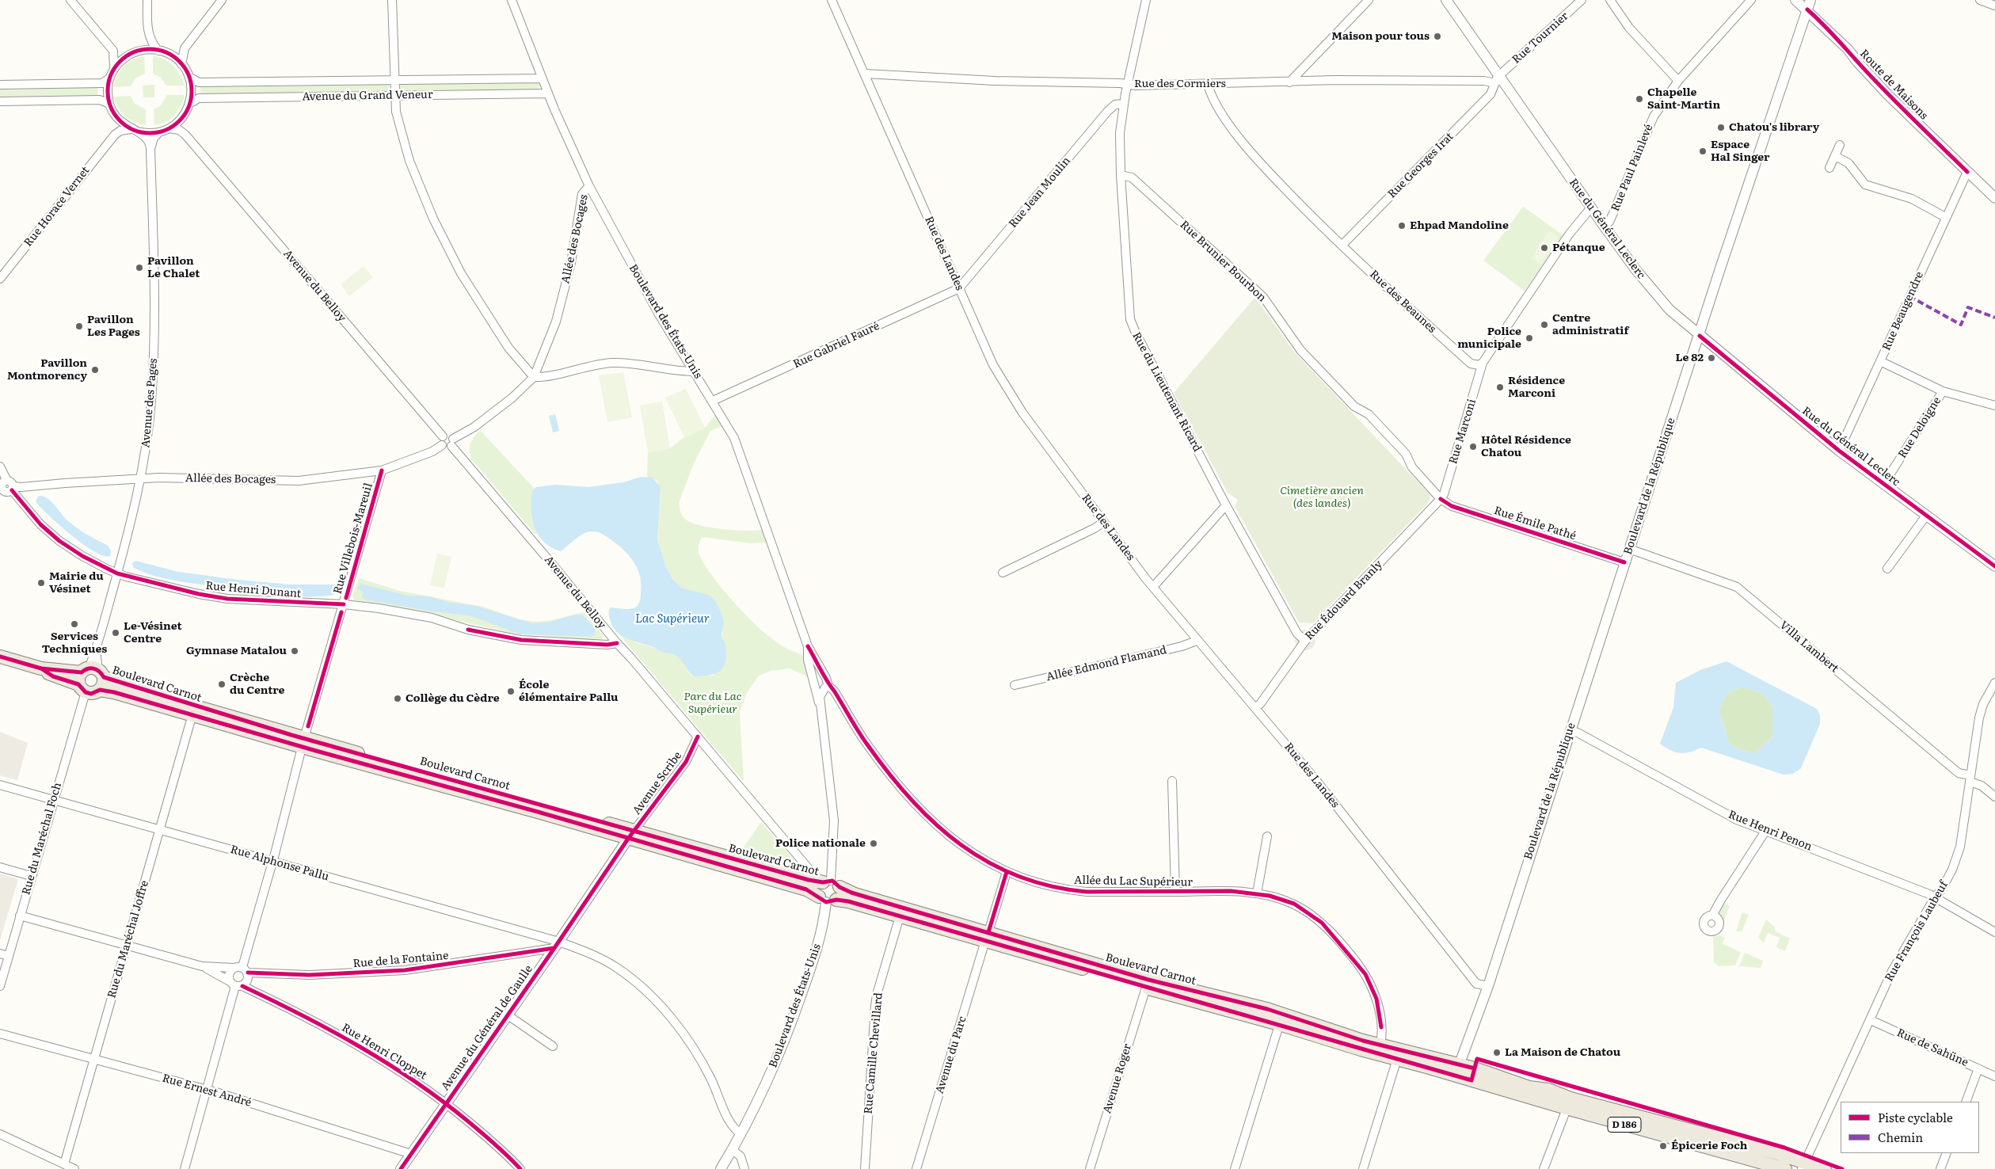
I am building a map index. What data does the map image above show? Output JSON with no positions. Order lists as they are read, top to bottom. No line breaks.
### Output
{"streets":{"main road":["Boulevard Carnot","D 186"],"street":["Rue Tournier","Rue des Cormiers","Route de Maisons","Avenue du Grand Veneur","Rue Georges Irat","Rue Paul Painlevé","Rue Jean Moulin","Rue Horace Vernet","Rue du Général Leclerc","Allée des Bocages","Rue des Landes","Rue Brunier Bourbon","Avenue du Belloy","Rue des Beaunes","Rue Beaugendre","Boulevard des États-Unis","Rue Gabriel Fauré","Rue du Lieutenant Ricard","Avenue des Pages","Rue Deloigne","Rue Marconi","Boulevard de la République","Rue Émile Pathé","Rue Villebois-Mareuil","Rue Henri Dunant","Rue Édouard Branly","Villa Lambert","Allée Edmond Flamand","Avenue Scribe","Rue Henri Penon","Rue du Maréchal Foch","Rue Alphonse Pallu","Allée du Lac Supérieur","Rue François Laubeuf","Rue du Maréchal Joffre","Rue de la Fontaine","Avenue du Général de Gaulle","Rue de Sahüne","Rue Henri Cloppet","Rue Camille Chevillard","Avenue du Parc","Avenue Roger","Rue Ernest André"]},"crossings":[["Rue Tournier","Rue des Cormiers"],["Rue Tournier","Rue Georges Irat"],["Rue Tournier","Rue du Général Leclerc"],["Rue des Cormiers","Rue Georges Irat"],["Rue des Cormiers","Rue du Général Leclerc"],["Rue des Cormiers","Rue des Landes"],["Rue des Cormiers","Rue des Beaunes"],["Rue des Cormiers","Rue du Lieutenant Ricard"],["Route de Maisons","Rue Beaugendre"],["Route de Maisons","Boulevard de la République"],["Avenue du Grand Veneur","Boulevard des États-Unis"],["Rue Georges Irat","Rue du Général Leclerc"],["Rue Georges Irat","Rue des Beaunes"],["Rue Paul Painlevé","Rue du Général Leclerc"],["Rue Jean Moulin","Rue des Landes"],["Rue Jean Moulin","Rue Gabriel Fauré"],["Rue Jean Moulin","Rue du Lieutenant Ricard"],["Rue du Général Leclerc","Rue Beaugendre"],["Rue du Général Leclerc","Rue Deloigne"],["Rue du Général Leclerc","Boulevard de la République"],["Allée des Bocages","Avenue du Belloy"],["Allée des Bocages","Boulevard des États-Unis"],["Allée des Bocages","Avenue des Pages"],["Allée des Bocages","Rue Villebois-Mareuil"],["Allée des Bocages","Rue Henri Dunant"],["Rue des Landes","Rue Gabriel Fauré"],["Rue des Landes","Boulevard de la République"],["Rue des Landes","Rue Édouard Branly"],["Rue des Landes","Allée Edmond Flamand"],["Rue Brunier Bourbon","Rue du Lieutenant Ricard"],["Rue Brunier Bourbon","Rue Marconi"],["Rue Brunier Bourbon","Rue Émile Pathé"],["Rue Brunier Bourbon","Rue Édouard Branly"],["Avenue du Belloy","Boulevard des États-Unis"],["Avenue du Belloy","Rue Henri Dunant"],["Avenue du Belloy","Boulevard Carnot"],["Avenue du Belloy","Avenue Scribe"],["Rue des Beaunes","Rue Marconi"],["Boulevard des États-Unis","Rue Gabriel Fauré"],["Boulevard des États-Unis","Boulevard Carnot"],["Boulevard des États-Unis","Rue Alphonse Pallu"],["Boulevard des États-Unis","Allée du Lac Supérieur"],["Rue du Lieutenant Ricard","Rue Édouard Branly"],["Avenue des Pages","Rue Henri Dunant"],["Avenue des Pages","Boulevard Carnot"],["Avenue des Pages","Rue du Maréchal Foch"],["Rue Marconi","Rue Émile Pathé"],["Rue Marconi","Rue Édouard Branly"],["Boulevard de la République","Rue Émile Pathé"],["Boulevard de la République","Villa Lambert"],["Boulevard de la République","Boulevard Carnot"],["Boulevard de la République","Rue Henri Penon"],["Boulevard de la République","D 186"],["Rue Émile Pathé","Rue Édouard Branly"],["Rue Villebois-Mareuil","Rue Henri Dunant"],["Rue Villebois-Mareuil","Boulevard Carnot"],["Rue Villebois-Mareuil","Rue Alphonse Pallu"],["Rue Villebois-Mareuil","Rue de la Fontaine"],["Rue Villebois-Mareuil","Rue Henri Cloppet"],["Villa Lambert","Rue François Laubeuf"],["Boulevard Carnot","Avenue Scribe"],["Boulevard Carnot","Rue du Maréchal Foch"],["Boulevard Carnot","Allée du Lac Supérieur"],["Boulevard Carnot","Rue du Maréchal Joffre"],["Boulevard Carnot","Avenue du Général de Gaulle"],["Boulevard Carnot","Rue Camille Chevillard"],["Boulevard Carnot","Avenue du Parc"],["Boulevard Carnot","Avenue Roger"],["Boulevard Carnot","D 186"],["Avenue Scribe","Avenue du Général de Gaulle"],["Rue Henri Penon","Rue François Laubeuf"],["Rue du Maréchal Foch","Rue Alphonse Pallu"],["Rue du Maréchal Foch","Rue Henri Cloppet"],["Rue Alphonse Pallu","Rue du Maréchal Joffre"],["Rue Alphonse Pallu","Rue de la Fontaine"],["Rue Alphonse Pallu","Avenue du Général de Gaulle"],["Allée du Lac Supérieur","Avenue du Parc"],["Rue François Laubeuf","Rue de Sahüne"],["Rue François Laubeuf","D 186"],["Rue du Maréchal Joffre","Rue Henri Cloppet"],["Rue du Maréchal Joffre","Rue Ernest André"],["Rue de la Fontaine","Avenue du Général de Gaulle"],["Rue de la Fontaine","Rue Henri Cloppet"],["Avenue du Général de Gaulle","Rue Henri Cloppet"],["Avenue du Général de Gaulle","Rue Ernest André"],["Rue Camille Chevillard","D 186"],["Avenue du Parc","D 186"]],"water":["Lac Supérieur"],"parks":["Cimetière ancien (des landes)","Parc du Lac Supérieur"],"places":["Maison pour tous","Chapelle Saint-Martin","Chatou's library","Espace Hal Singer","Ehpad Mandoline","Pétanque","Pavillon Le Chalet","Centre administratif","Pavillon Les Pages","Police municipale","Le 82","Pavillon Montmorency","Résidence Marconi","Hôtel Résidence Chatou","Mairie du Vésinet","Services Techniques","Le-Vésinet Centre","Gymnase Matalou","Crèche du Centre","École élémentaire Pallu","Collège du Cèdre","Police nationale","La Maison de Chatou","Épicerie Foch"],"legend":["Piste cyclable","Chemin"]}
